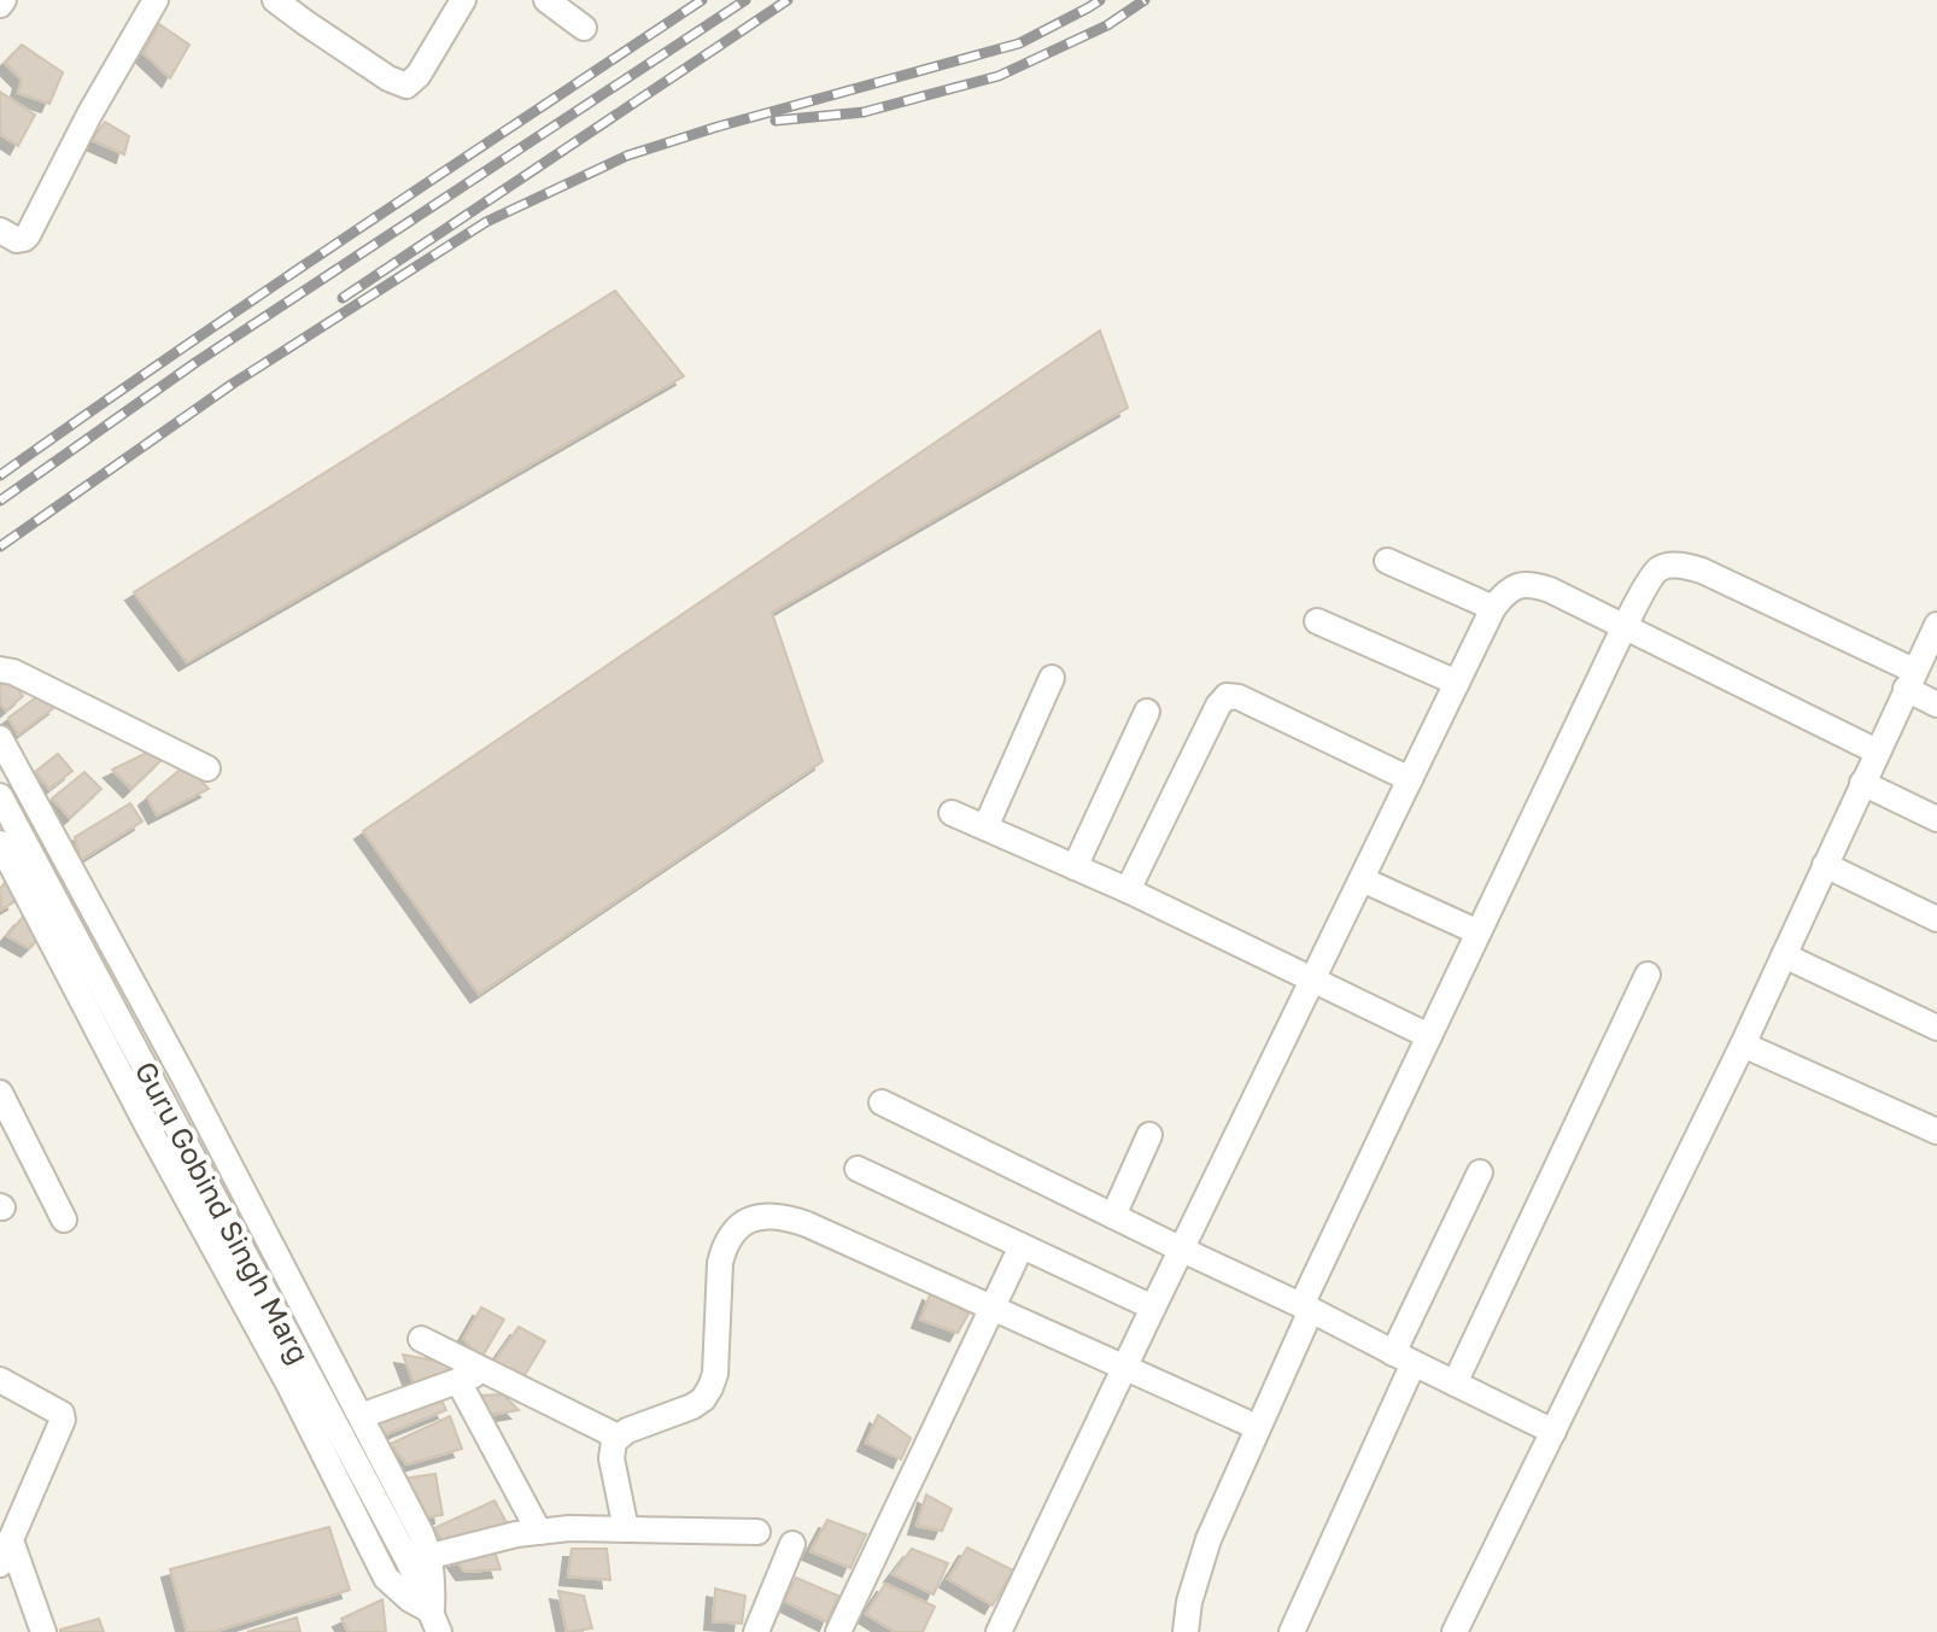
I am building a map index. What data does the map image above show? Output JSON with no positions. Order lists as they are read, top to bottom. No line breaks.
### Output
{"streets":{"street":["Guru Gobind Singh Marg"]}}
